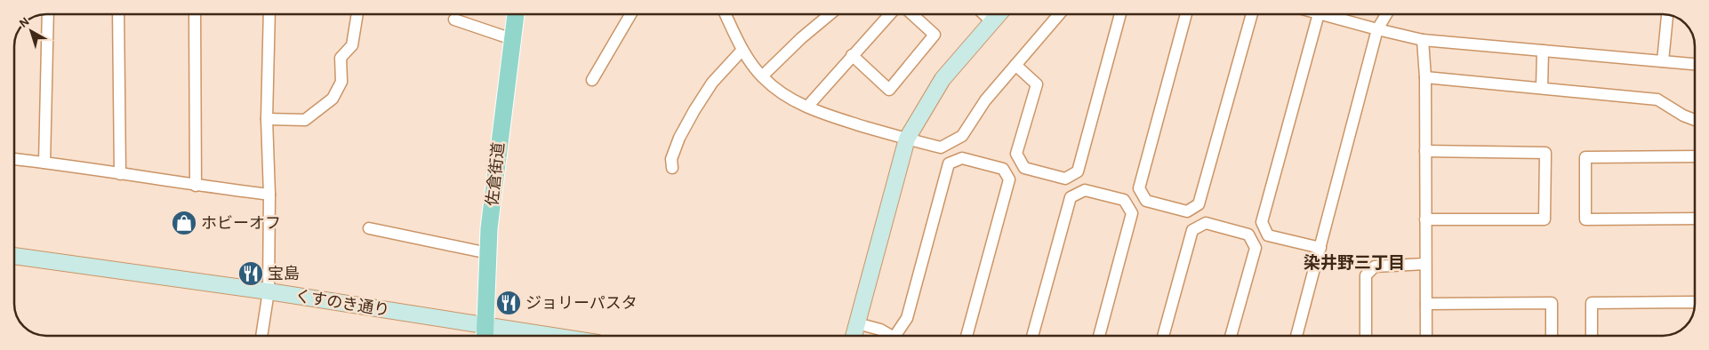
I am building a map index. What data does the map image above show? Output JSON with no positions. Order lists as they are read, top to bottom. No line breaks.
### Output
{"streets":{"main road":["佐倉街道"],"street":["くすのき通り"]},"crossings":[["佐倉街道","くすのき通り"]],"districts":["染井野三丁目"],"places":{"shop":["ホビーオフ"],"restaurant":["宝島","ジョリーパスタ"]},"north":"top left"}
